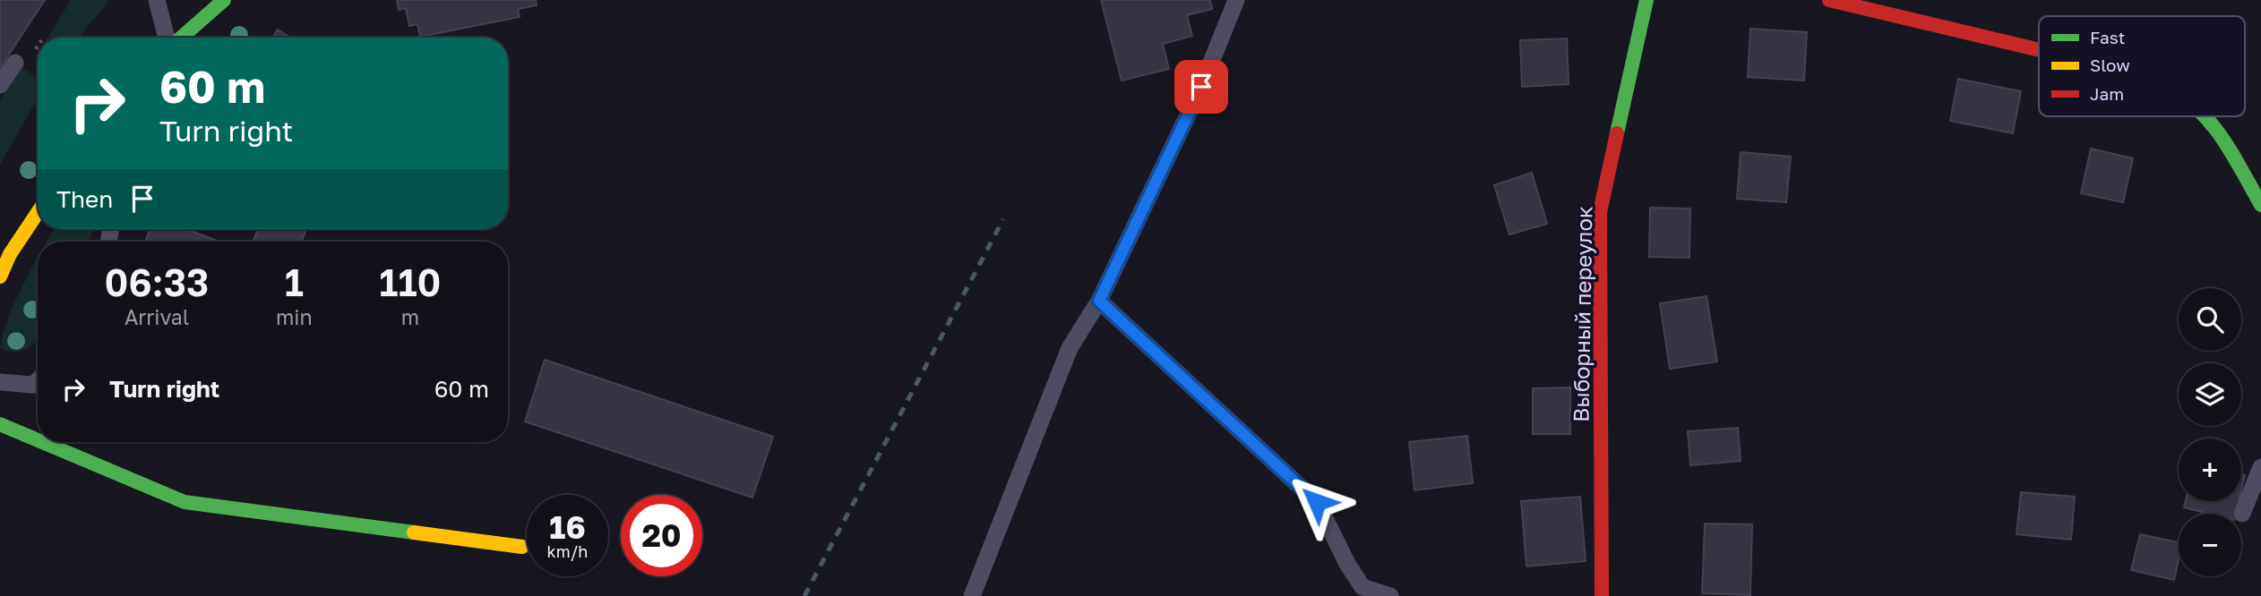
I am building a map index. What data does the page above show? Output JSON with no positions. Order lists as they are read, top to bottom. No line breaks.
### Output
{"streets":{"street":["Выборный переулок"]},"legend":["Fast","Slow","Jam"],"page":{"turn":["60 m","Turn right"],"then":"Then","eta":["06:33","Arrival","1","min","110","m"],"map_buttons":["+","−"],"list":[{"name":"Turn right","value":"60 m"}],"speed":"16 km/h","limit":"20"}}
